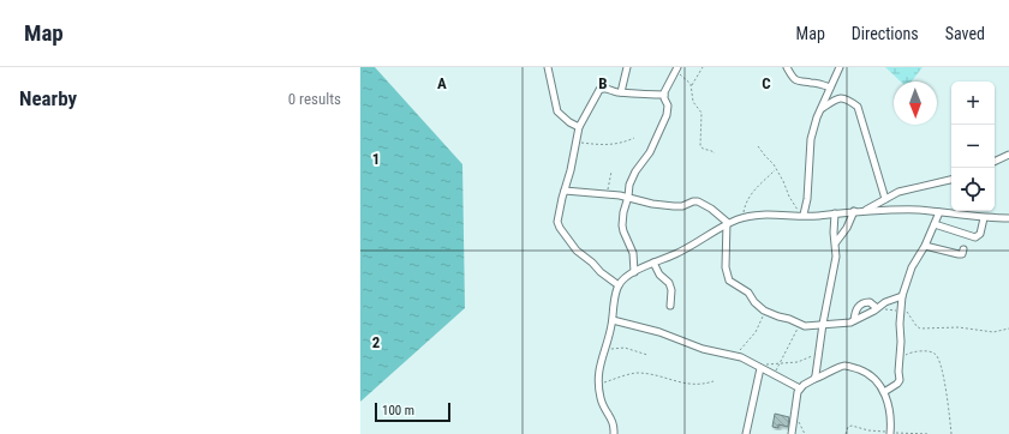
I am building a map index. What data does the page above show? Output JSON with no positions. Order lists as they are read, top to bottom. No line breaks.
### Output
{"scale_bar":"100 m","north":"bottom","page":{"header":"Map","nav":["Map","Directions","Saved"],"heading":["Nearby","0 results"],"map_buttons":["+","−"],"scale":"100 m"},"grid":{"columns":["A","B","C"],"rows":["1","2"]}}
